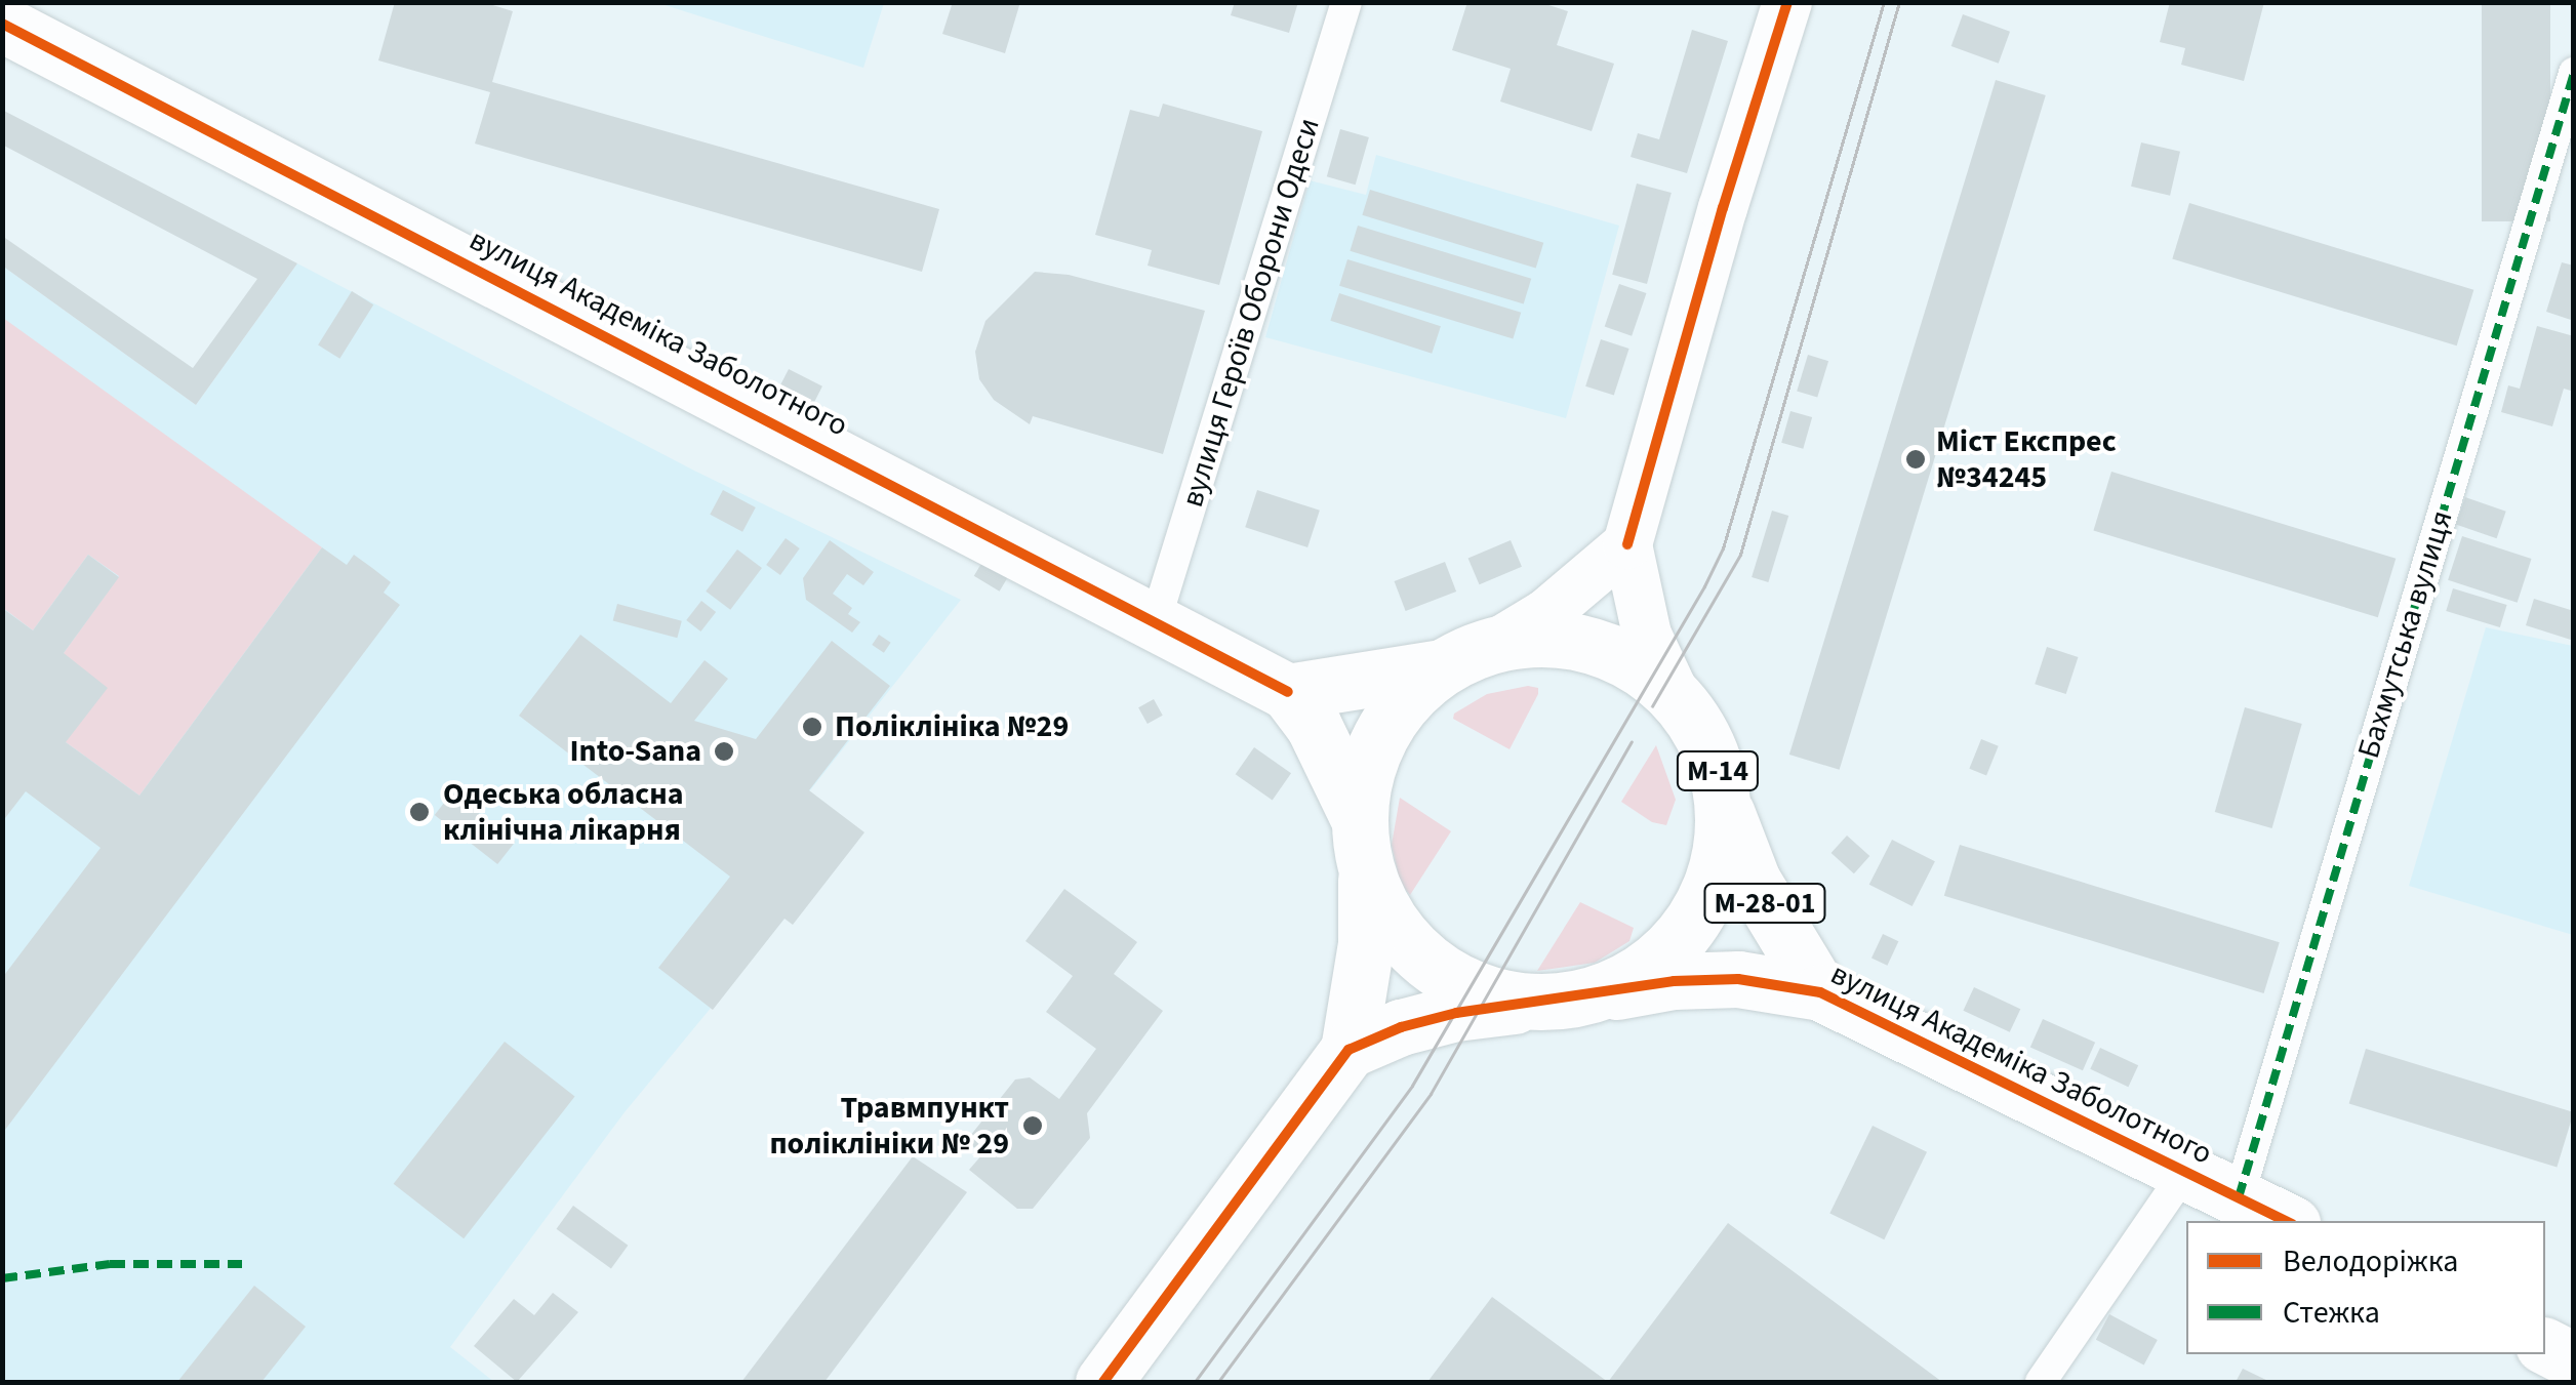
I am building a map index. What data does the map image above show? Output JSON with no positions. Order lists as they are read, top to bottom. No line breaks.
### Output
{"streets":{"highway":["вулиця Академіка Заболотного","М-14","М-28-01"],"street":["вулиця Героїв Оборони Одеси","Бахмутська вулиця"]},"crossings":[["вулиця Героїв Оборони Одеси","вулиця Академіка Заболотного"],["вулиця Академіка Заболотного","Бахмутська вулиця"],["вулиця Академіка Заболотного","М-14"]],"places":["Міст Експрес №34245","Поліклініка №29","Into-Sana","Одеська обласна клінічна лікарня","Травмпункт поліклініки № 29"],"legend":["Велодоріжка","Стежка"]}
